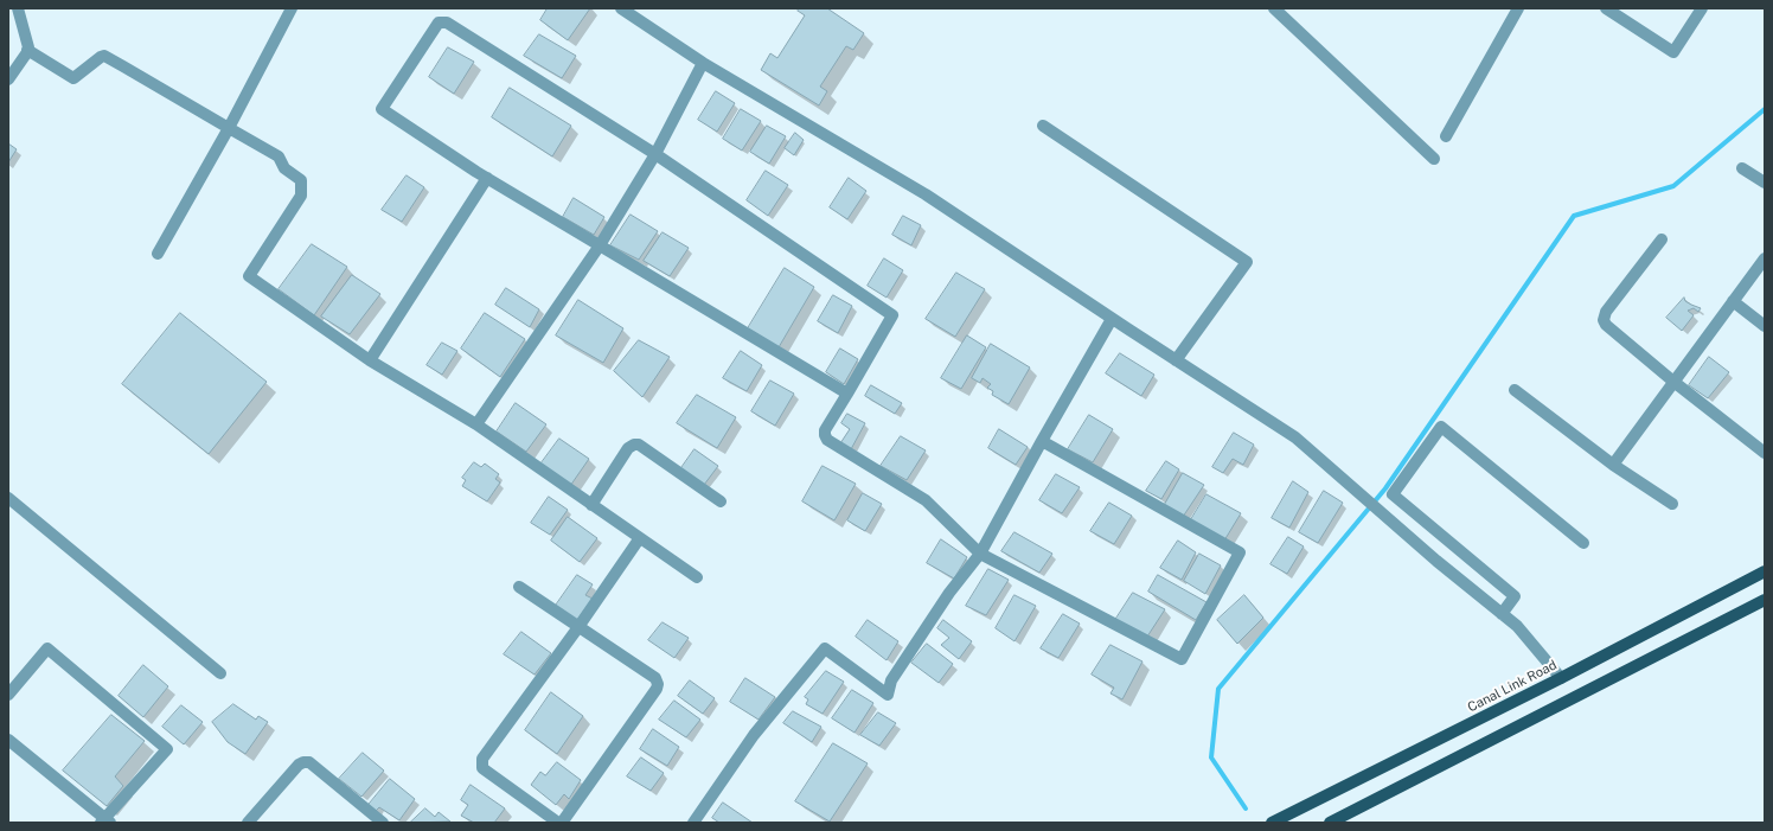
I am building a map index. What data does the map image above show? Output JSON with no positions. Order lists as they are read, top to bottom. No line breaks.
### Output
{"streets":{"main road":["Canal Link Road"]}}
